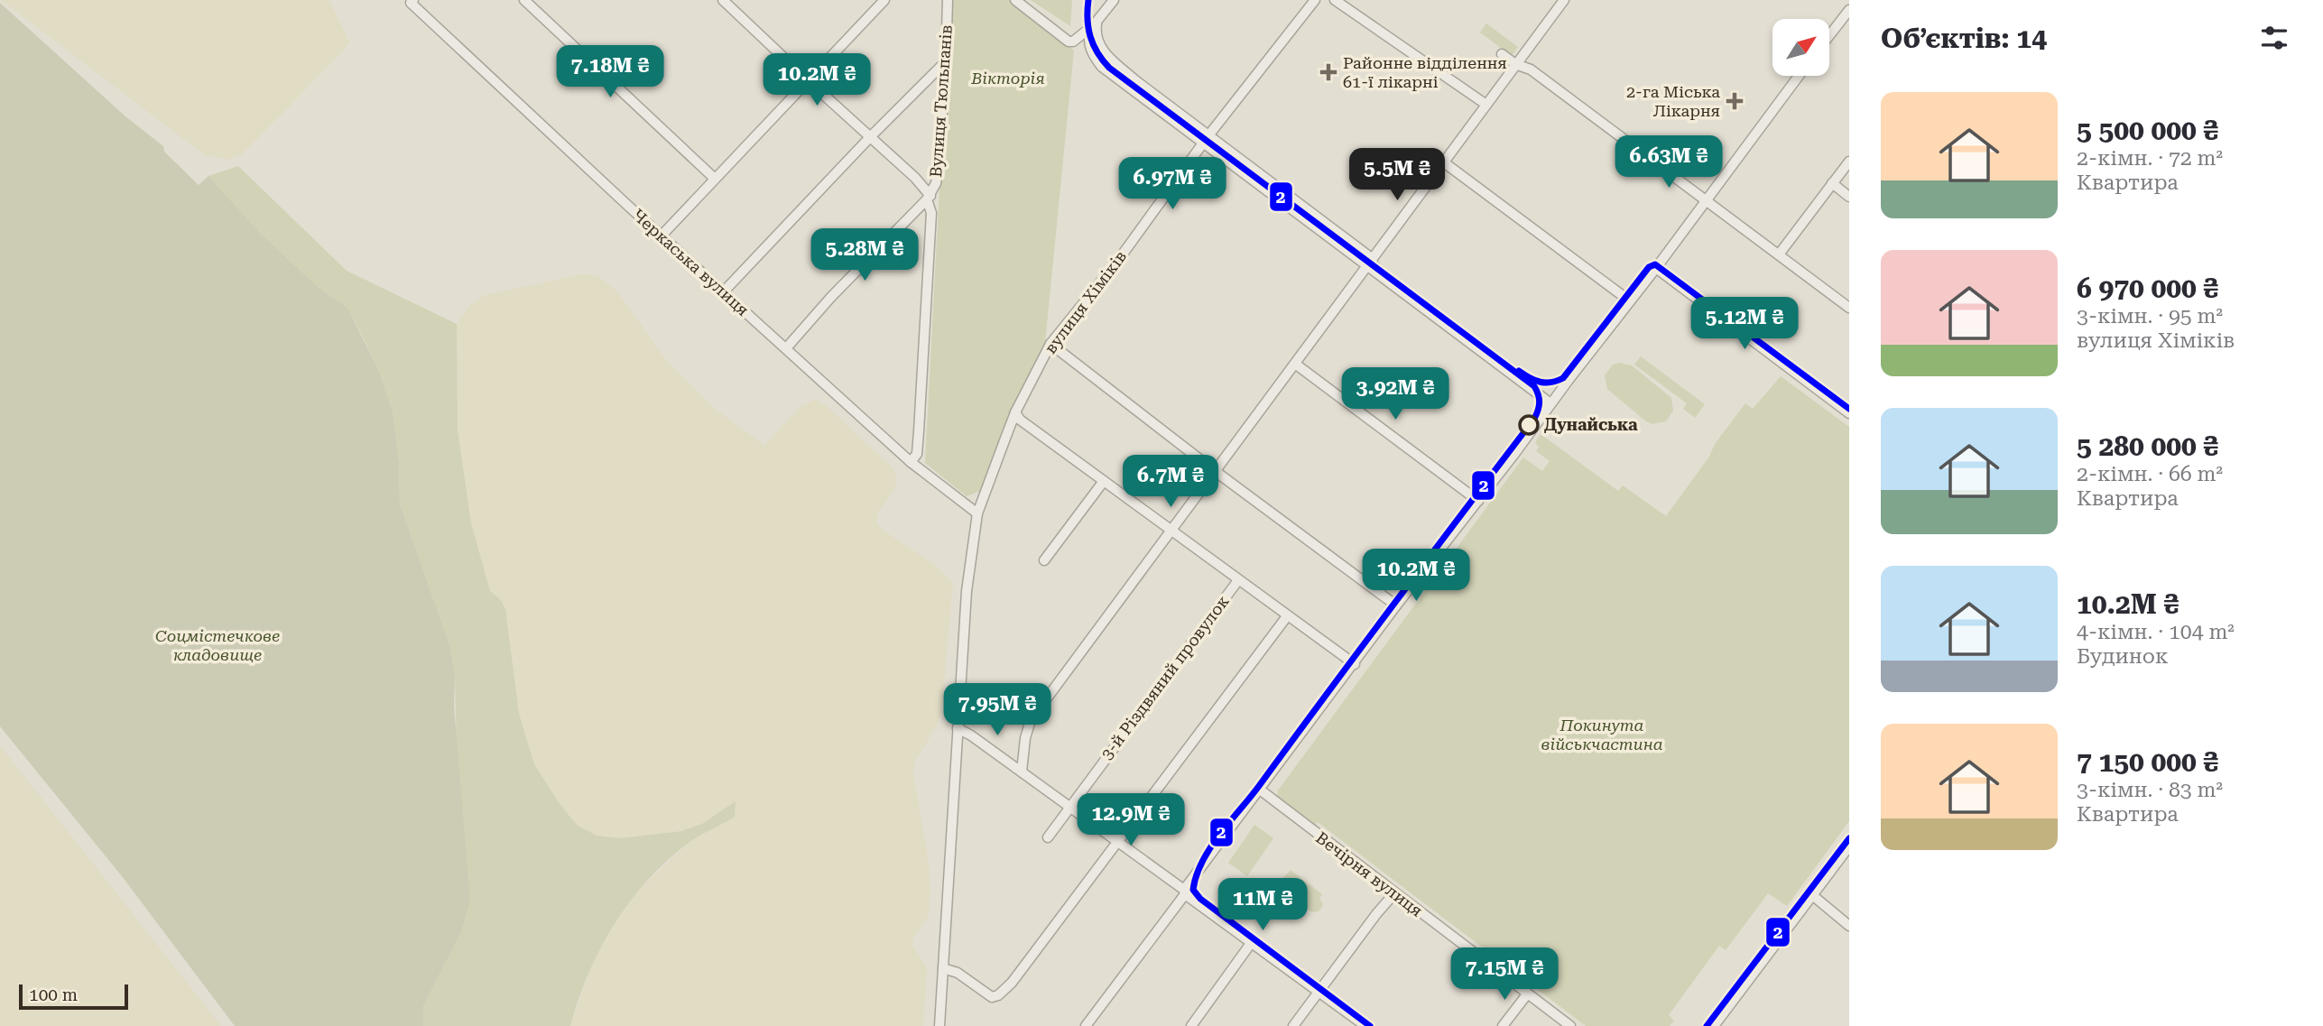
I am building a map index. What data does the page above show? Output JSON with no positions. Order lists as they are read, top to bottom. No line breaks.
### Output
{"streets":{"street":["Вулиця Тюльпанів","Черкаська вулиця","вулиця Хіміків","3-й Різдвяний провулок","Вечірня вулиця"]},"crossings":[["Вулиця Тюльпанів","Черкаська вулиця"],["Черкаська вулиця","вулиця Хіміків"]],"parks":["Вікторія","Соцмістечкове кладовище","Покинута військчастина"],"places":{"health":["Районне відділення 61-ї лікарні","2-га Міська Лікарня"],"other":["Дунайська"]},"lines":["transit line 2"],"scale_bar":"100 m","north":"top right","page":{"heading":"Об’єктів: 14","price":["7.18M ₴","10.2M ₴","6.63M ₴","5.5M ₴","6.97M ₴","5.28M ₴","5.12M ₴","3.92M ₴","6.7M ₴","10.2M ₴","7.95M ₴","12.9M ₴","11M ₴","7.15M ₴"],"list":[{"name":"5 500 000 ₴","note":"2-кімн. · 72 m² · Квартира"},{"name":"6 970 000 ₴","note":"3-кімн. · 95 m² · вулиця Хіміків"},{"name":"5 280 000 ₴","note":"2-кімн. · 66 m² · Квартира"},{"name":"10.2M ₴","note":"4-кімн. · 104 m² · Будинок"},{"name":"7 150 000 ₴","note":"3-кімн. · 83 m² · Квартира"}],"scale":"100 m"}}
